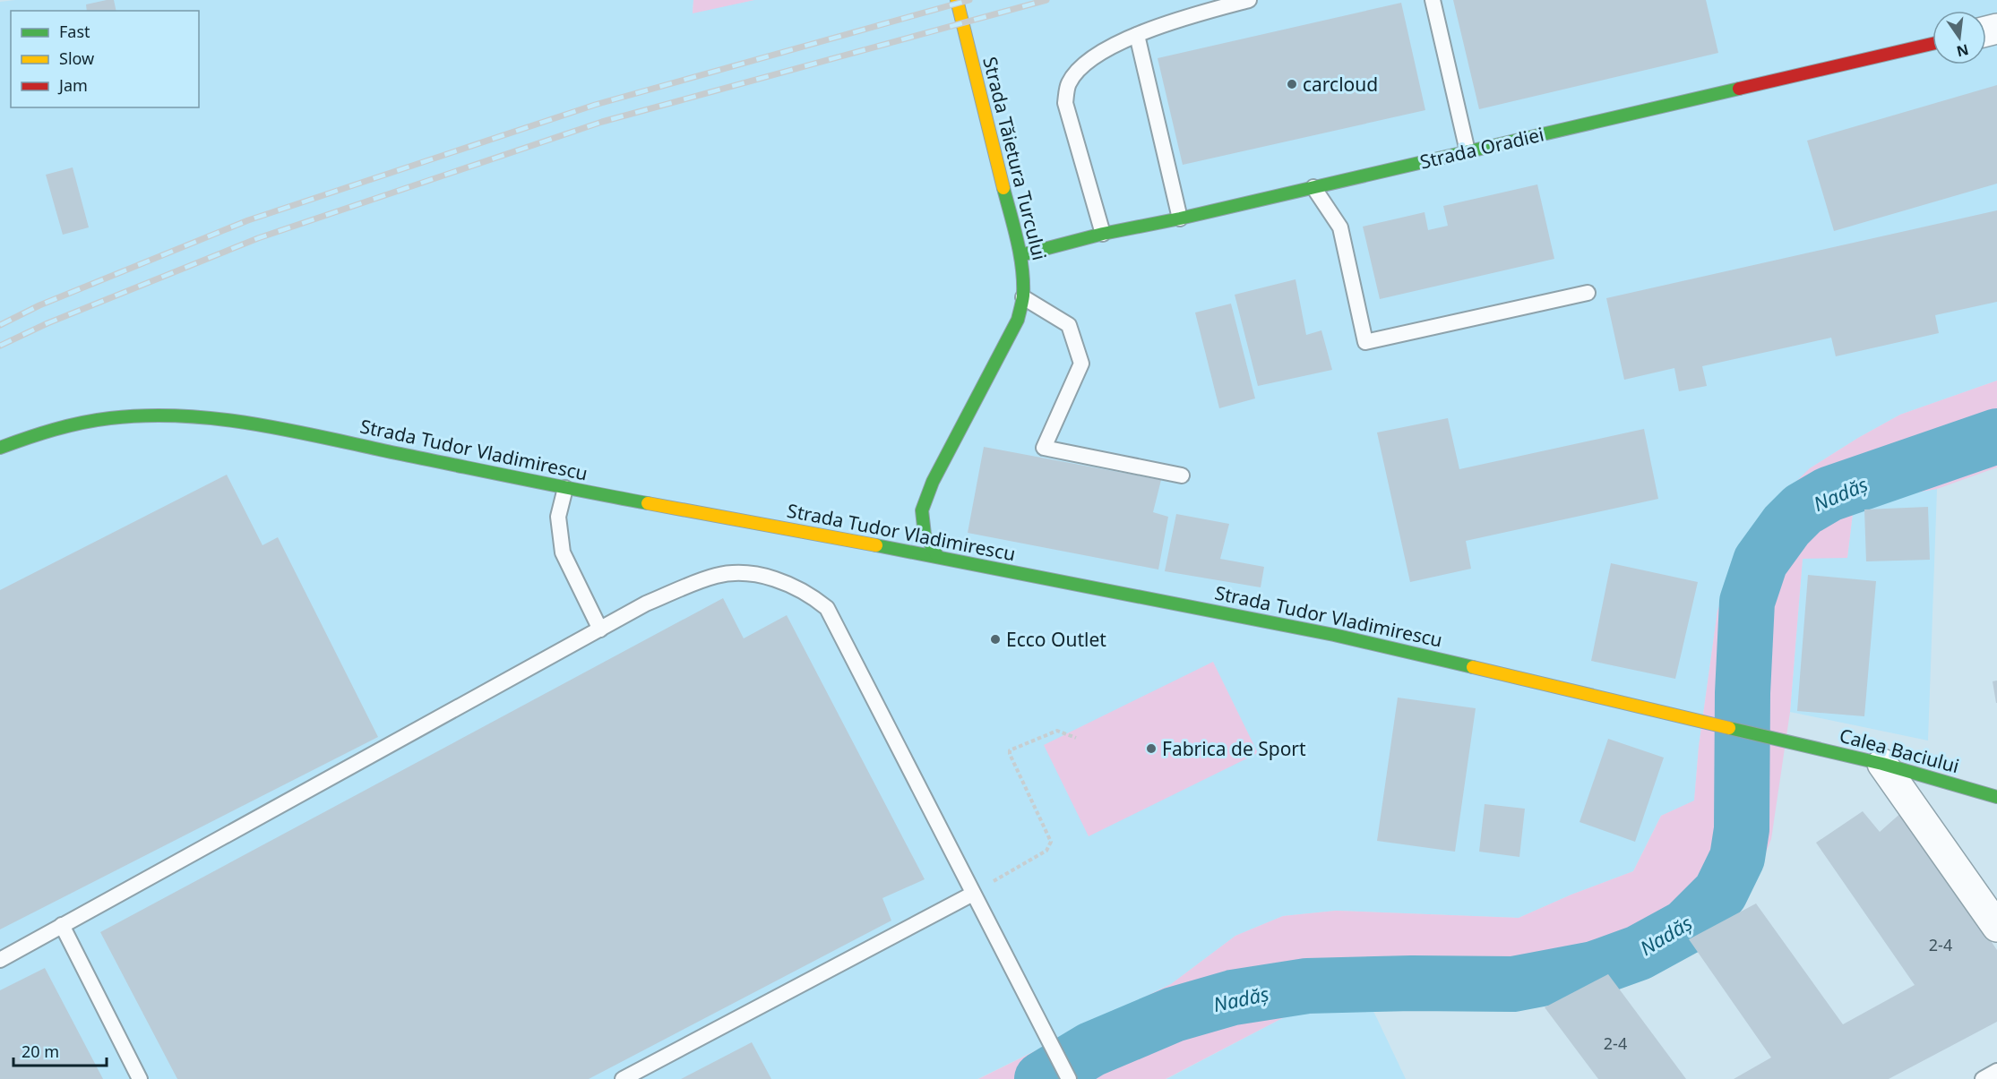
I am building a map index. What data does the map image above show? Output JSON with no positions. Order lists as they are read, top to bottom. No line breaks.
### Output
{"streets":{"street":["Strada Oradiei","Strada Tăietura Turcului","Strada Tudor Vladimirescu","Calea Baciului"]},"crossings":[["Strada Oradiei","Strada Tăietura Turcului"],["Strada Tăietura Turcului","Strada Tudor Vladimirescu"],["Strada Tudor Vladimirescu","Calea Baciului"]],"water":["Nadăș"],"places":["carcloud","Ecco Outlet","Fabrica de Sport"],"house_numbers":["2-4","2-4"],"legend":["Fast","Slow","Jam"],"scale_bar":"20 m","north":"bottom"}
